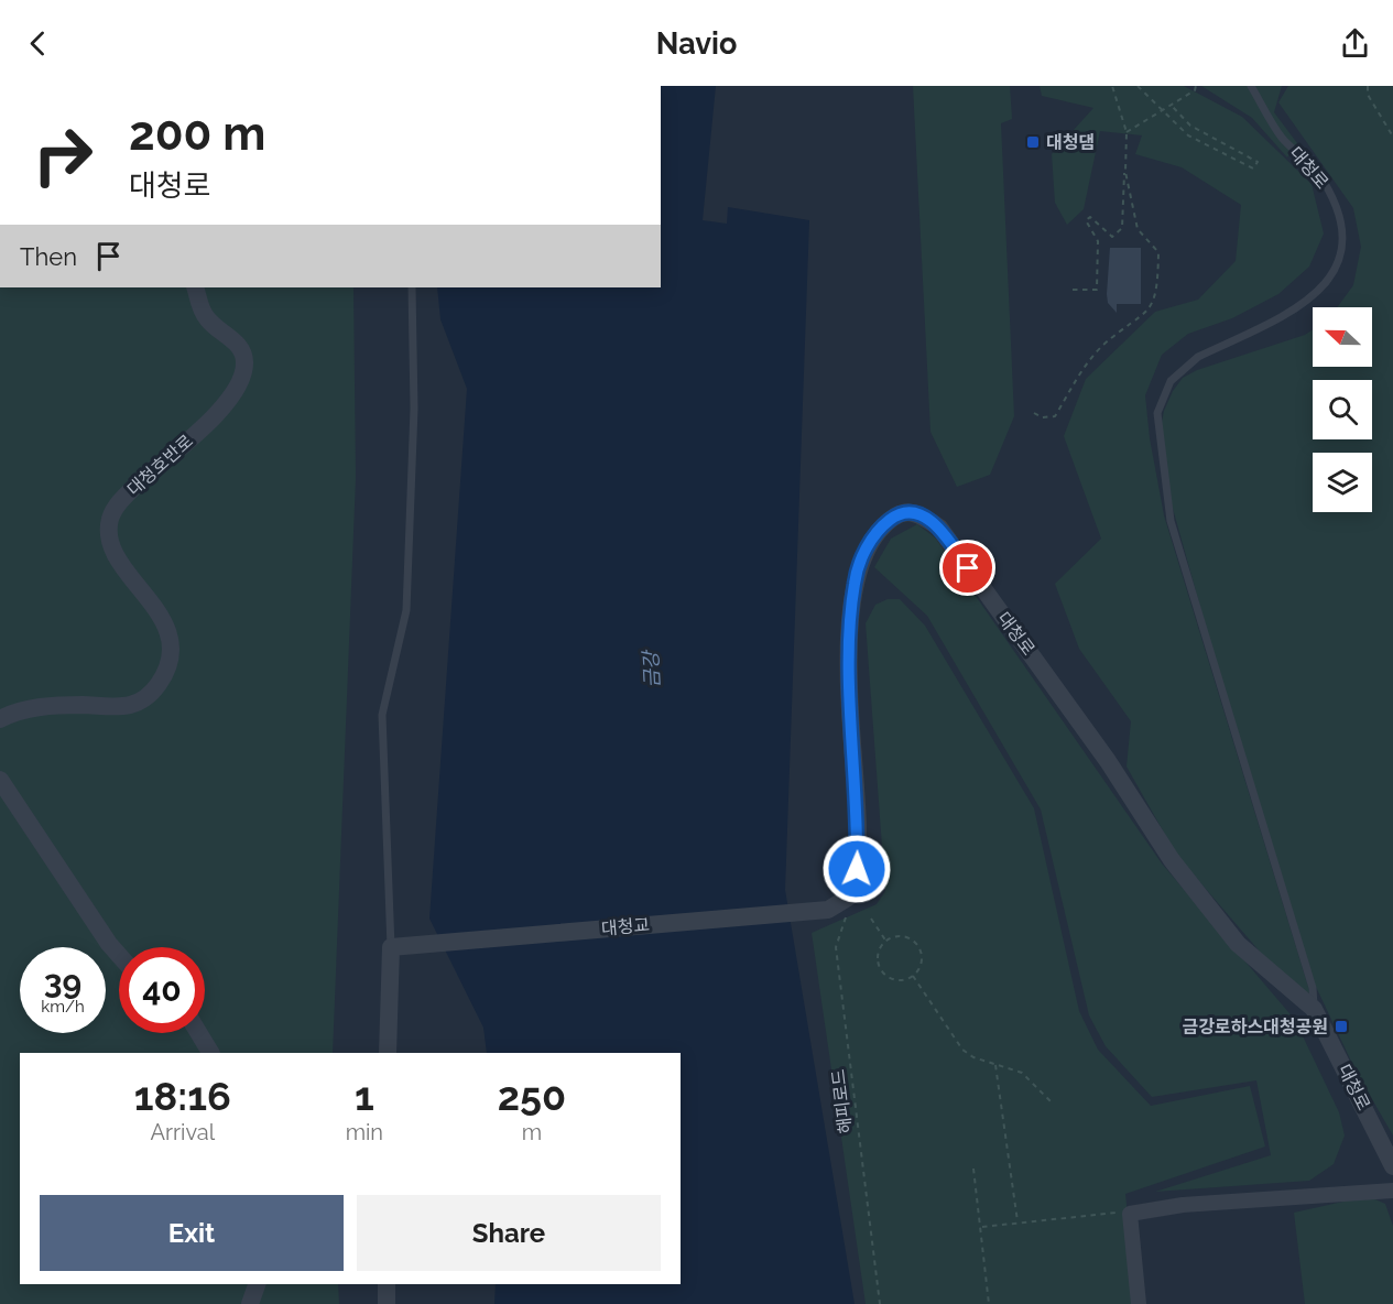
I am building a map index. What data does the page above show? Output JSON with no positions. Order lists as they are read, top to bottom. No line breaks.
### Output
{"streets":{"street":["대청로","대청호반로","대청교"],"path":["해피로드"]},"crossings":[["대청로","대청교"],["대청로","해피로드"],["대청교","해피로드"]],"water":["금강"],"places":{"transit":["대청댐","금강로하스대청공원"]},"north":"left","page":{"header":"Navio","turn":["200 m","대청로"],"then":"Then","speed":"39 km/h","limit":"40","eta":["18:16","Arrival","1","min","250","m"],"buttons":["Exit","Share"]}}
